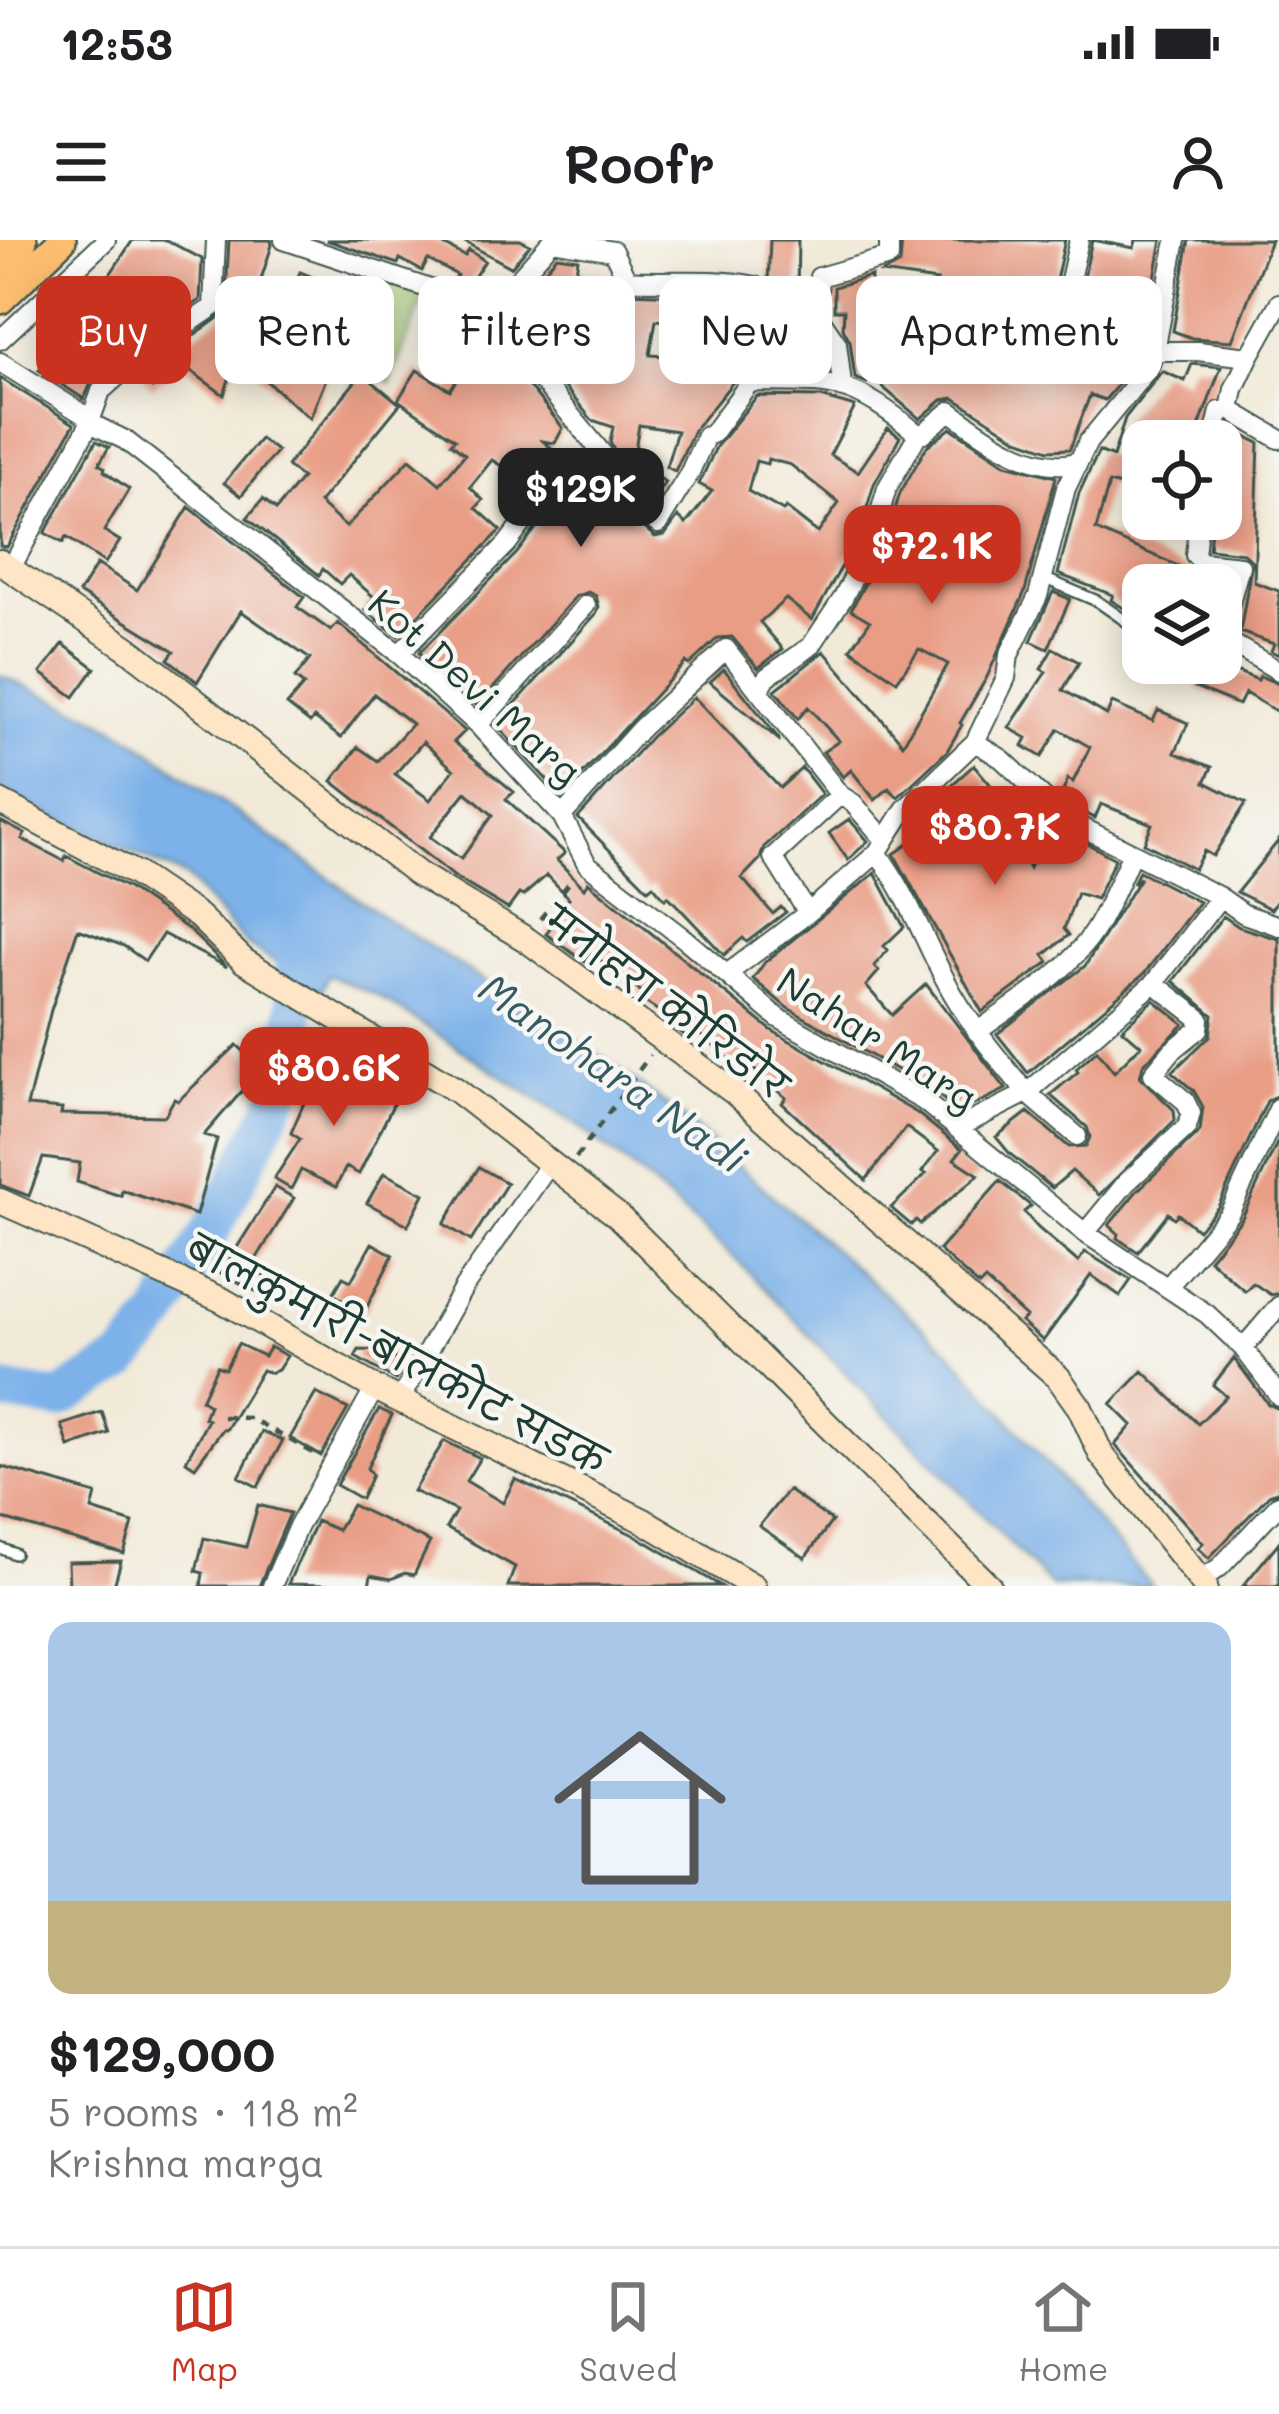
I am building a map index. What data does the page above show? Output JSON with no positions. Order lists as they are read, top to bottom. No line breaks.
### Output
{"streets":{"main road":["मनोहरा कोरिडोर","बालकुमारी-बालकोट सडक"],"street":["Kot Devi Marg","Nahar Marg"]},"crossings":[["Kot Devi Marg","Nahar Marg"]],"water":["Manohara Nadi"],"page":{"status":"12:53","header":"Roofr","chip":["Buy","Rent","Filters","New","Apartment"],"price":["$129K","$72.1K","$80.7K","$80.6K"],"list":[{"name":"$129,000","note":"5 rooms · 118 m² · Krishna marga"}],"tabs":["Map","Saved","Home"]}}
